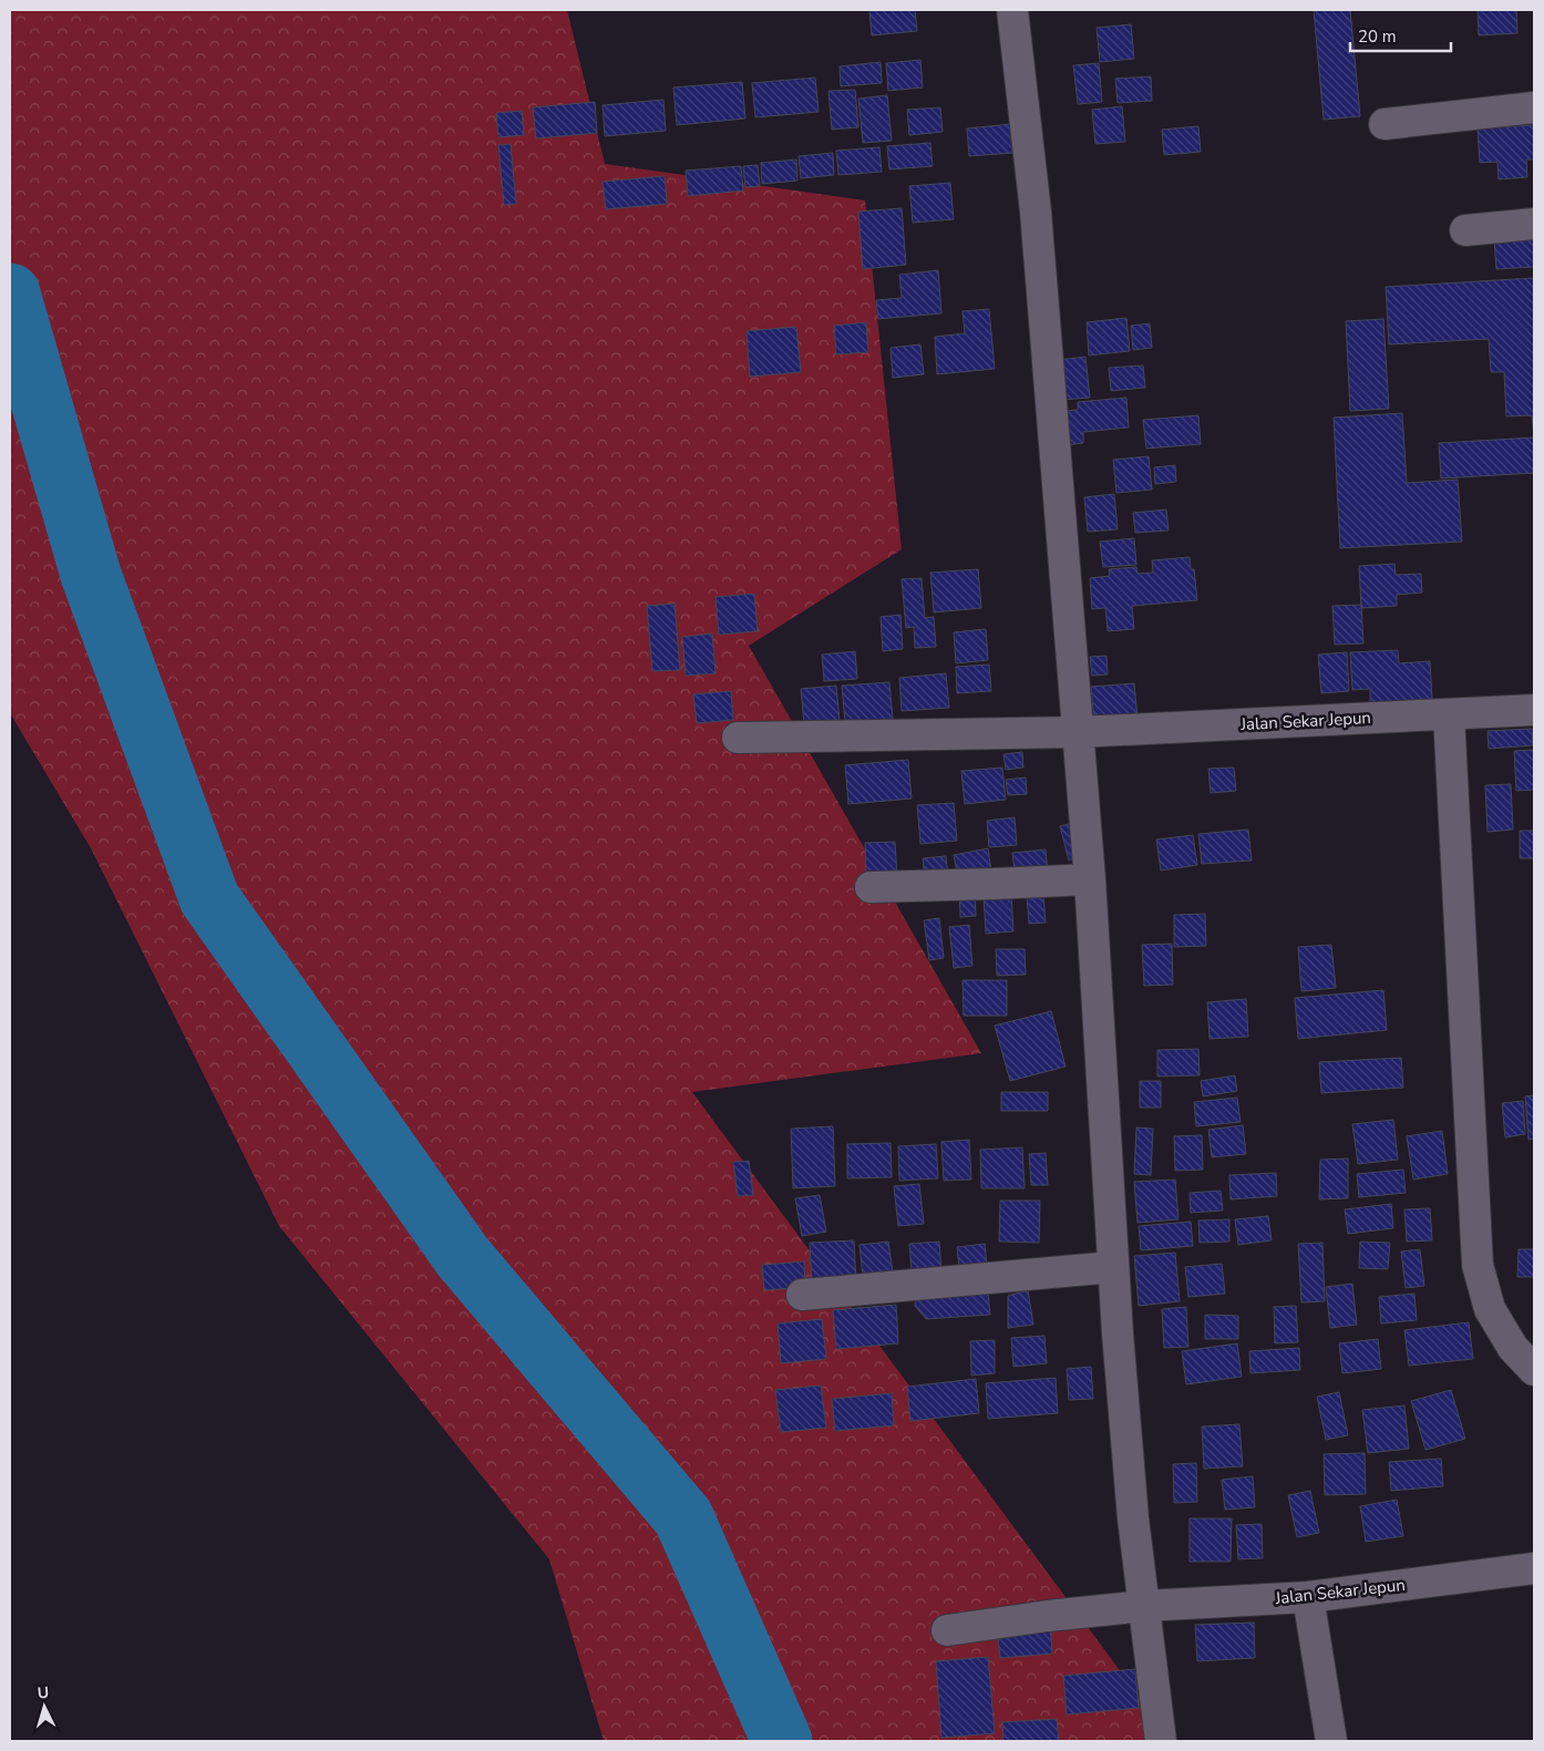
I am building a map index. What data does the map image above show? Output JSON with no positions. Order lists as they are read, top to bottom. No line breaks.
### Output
{"streets":{"street":["Jalan Sekar Jepun"]},"scale_bar":"20 m","north":"top"}
